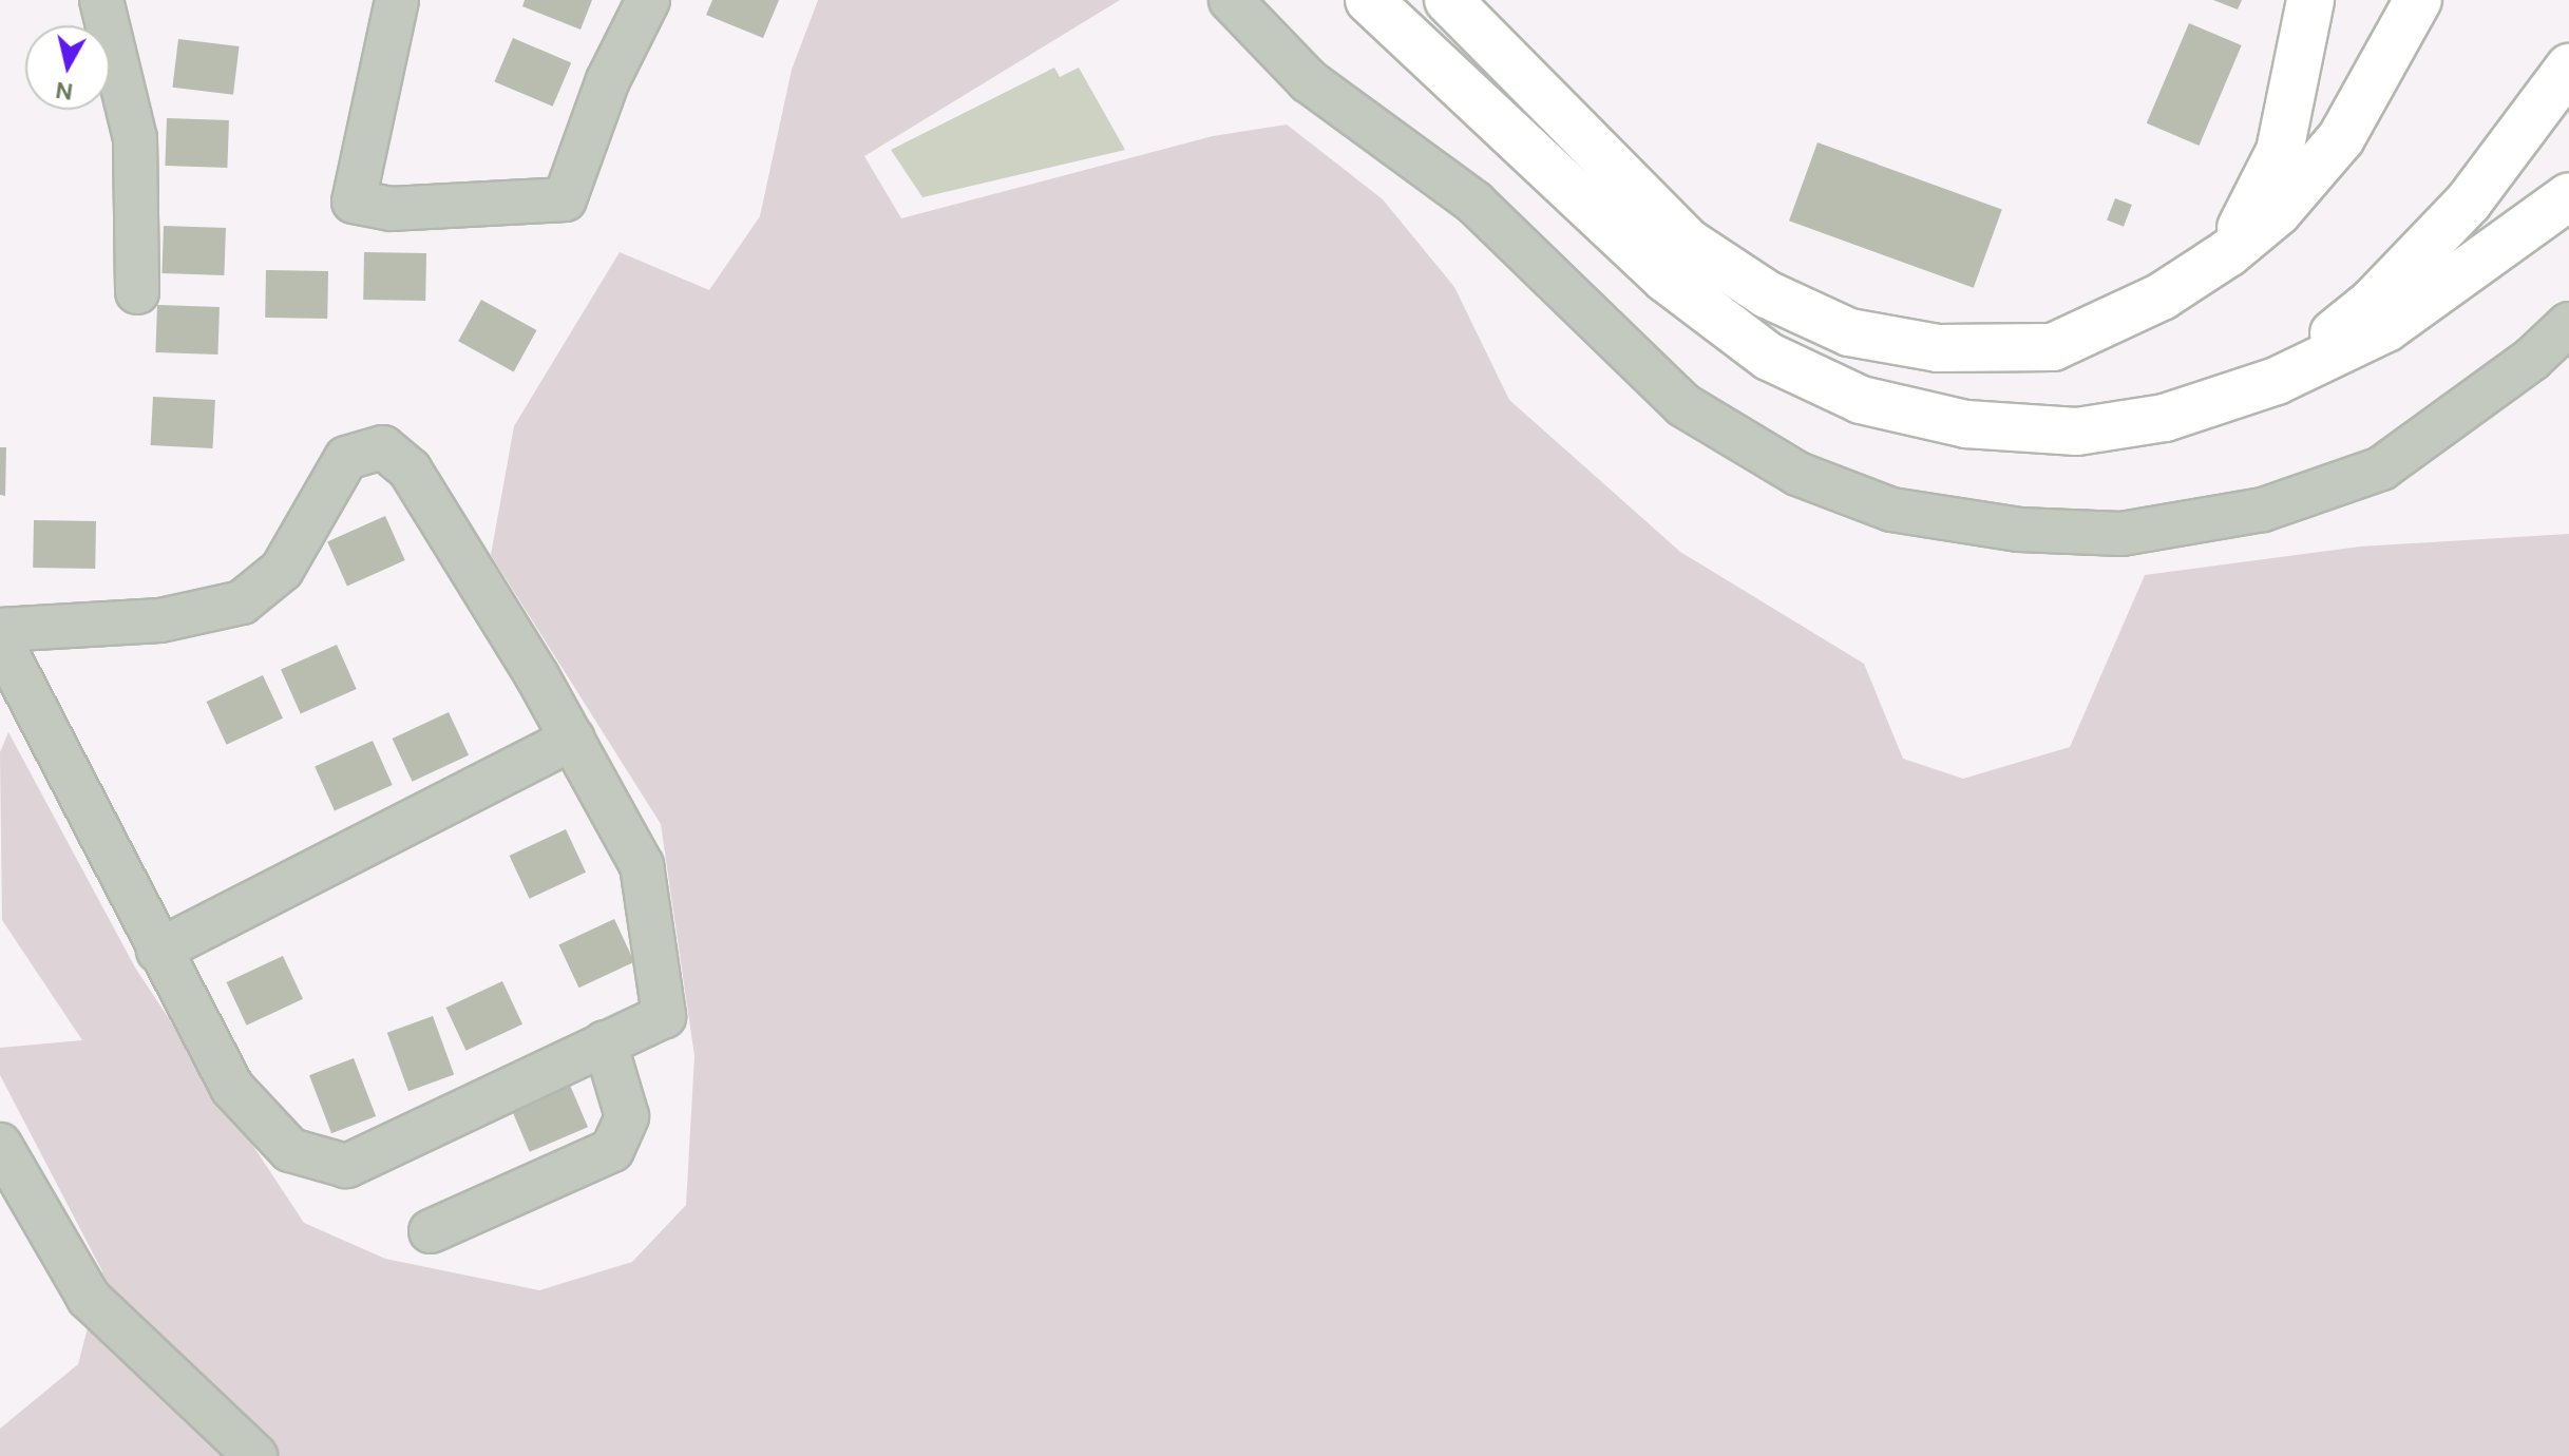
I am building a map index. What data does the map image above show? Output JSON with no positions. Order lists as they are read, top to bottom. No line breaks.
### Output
{"north":"bottom"}
